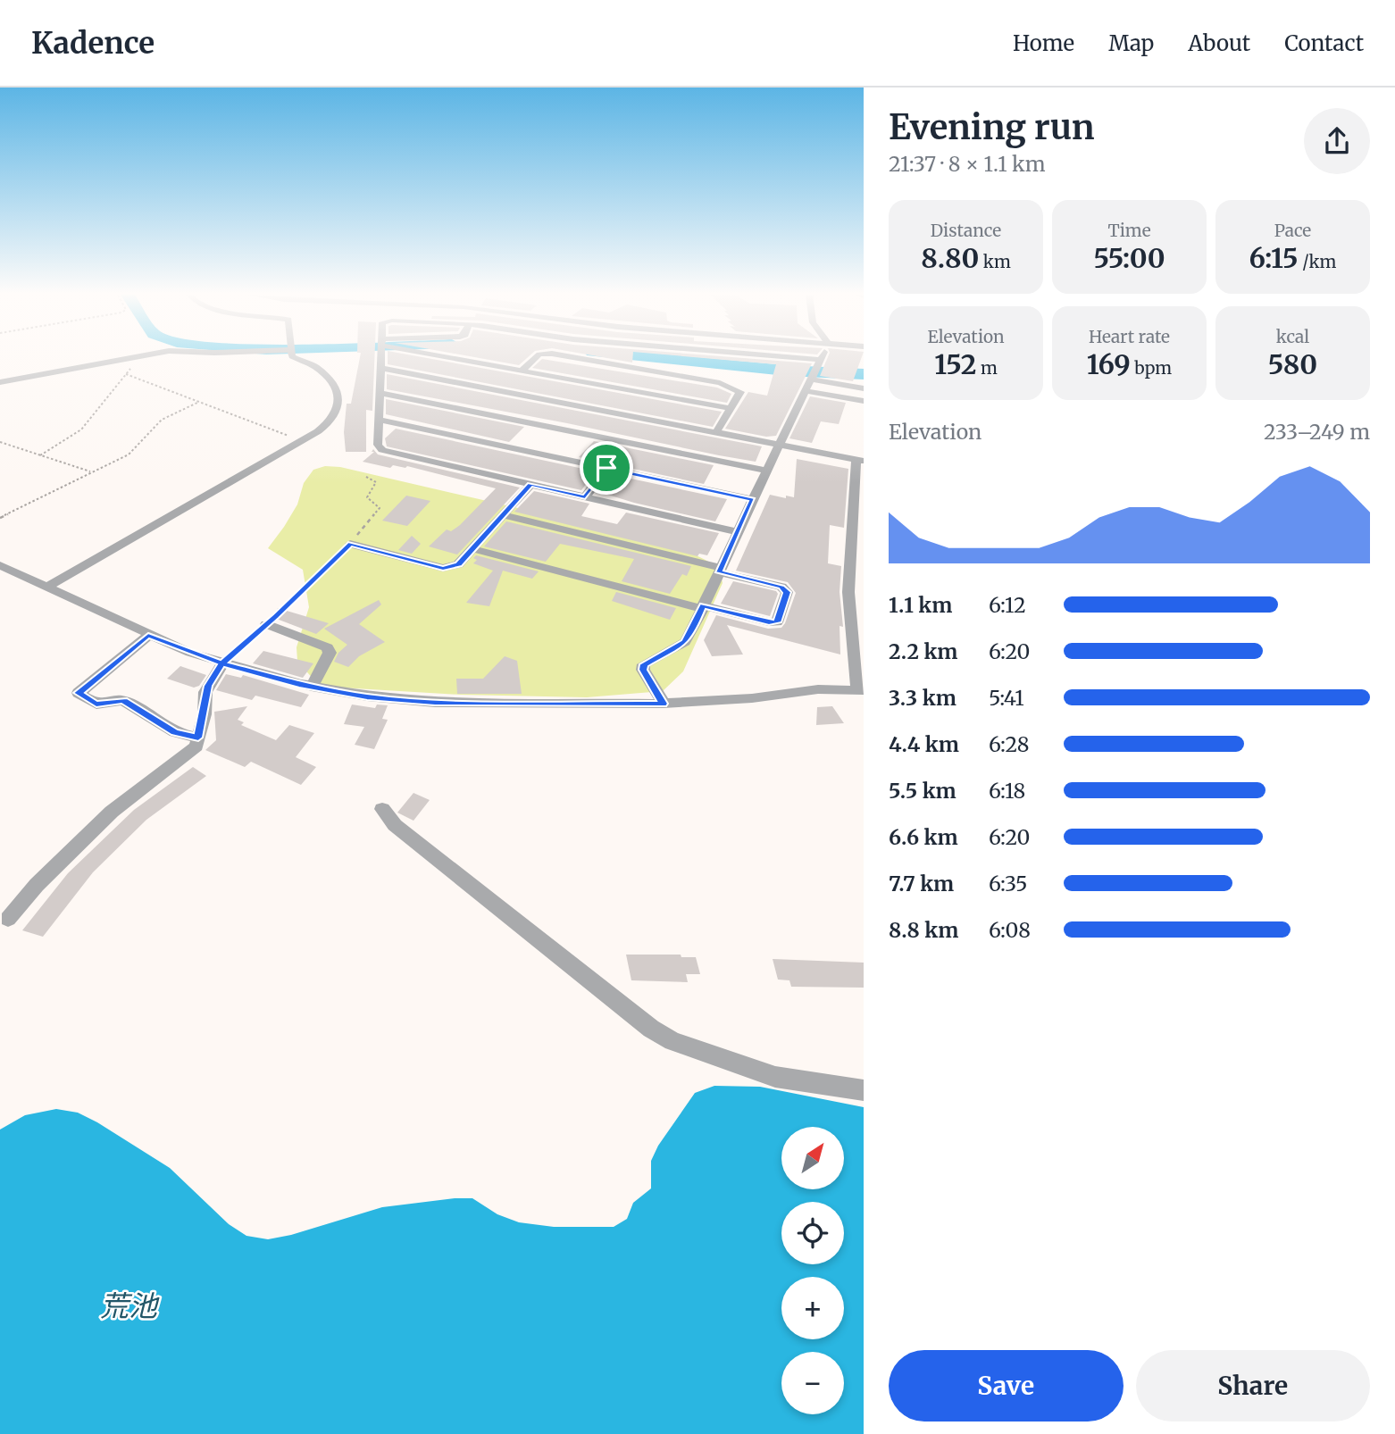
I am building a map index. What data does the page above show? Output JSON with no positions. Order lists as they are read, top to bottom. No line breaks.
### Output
{"water":["荒池"],"north":"top right","page":{"header":"Kadence","nav":["Home","Map","About","Contact"],"heading":["Evening run","21:37 · 8 × 1.1 km"],"stats":[["Distance","8.80 km"],["Time","55:00"],["Pace","6:15 /km"],["Elevation","152 m"],["Heart rate","169 bpm"],["kcal","580"]],"chart":["Elevation","233–249 m"],"list":[{"name":"1.1 km","note":"6:12"},{"name":"2.2 km","note":"6:20"},{"name":"3.3 km","note":"5:41"},{"name":"4.4 km","note":"6:28"},{"name":"5.5 km","note":"6:18"},{"name":"6.6 km","note":"6:20"},{"name":"7.7 km","note":"6:35"},{"name":"8.8 km","note":"6:08"}],"map_buttons":["+","−"],"buttons":["Save","Share"]}}
